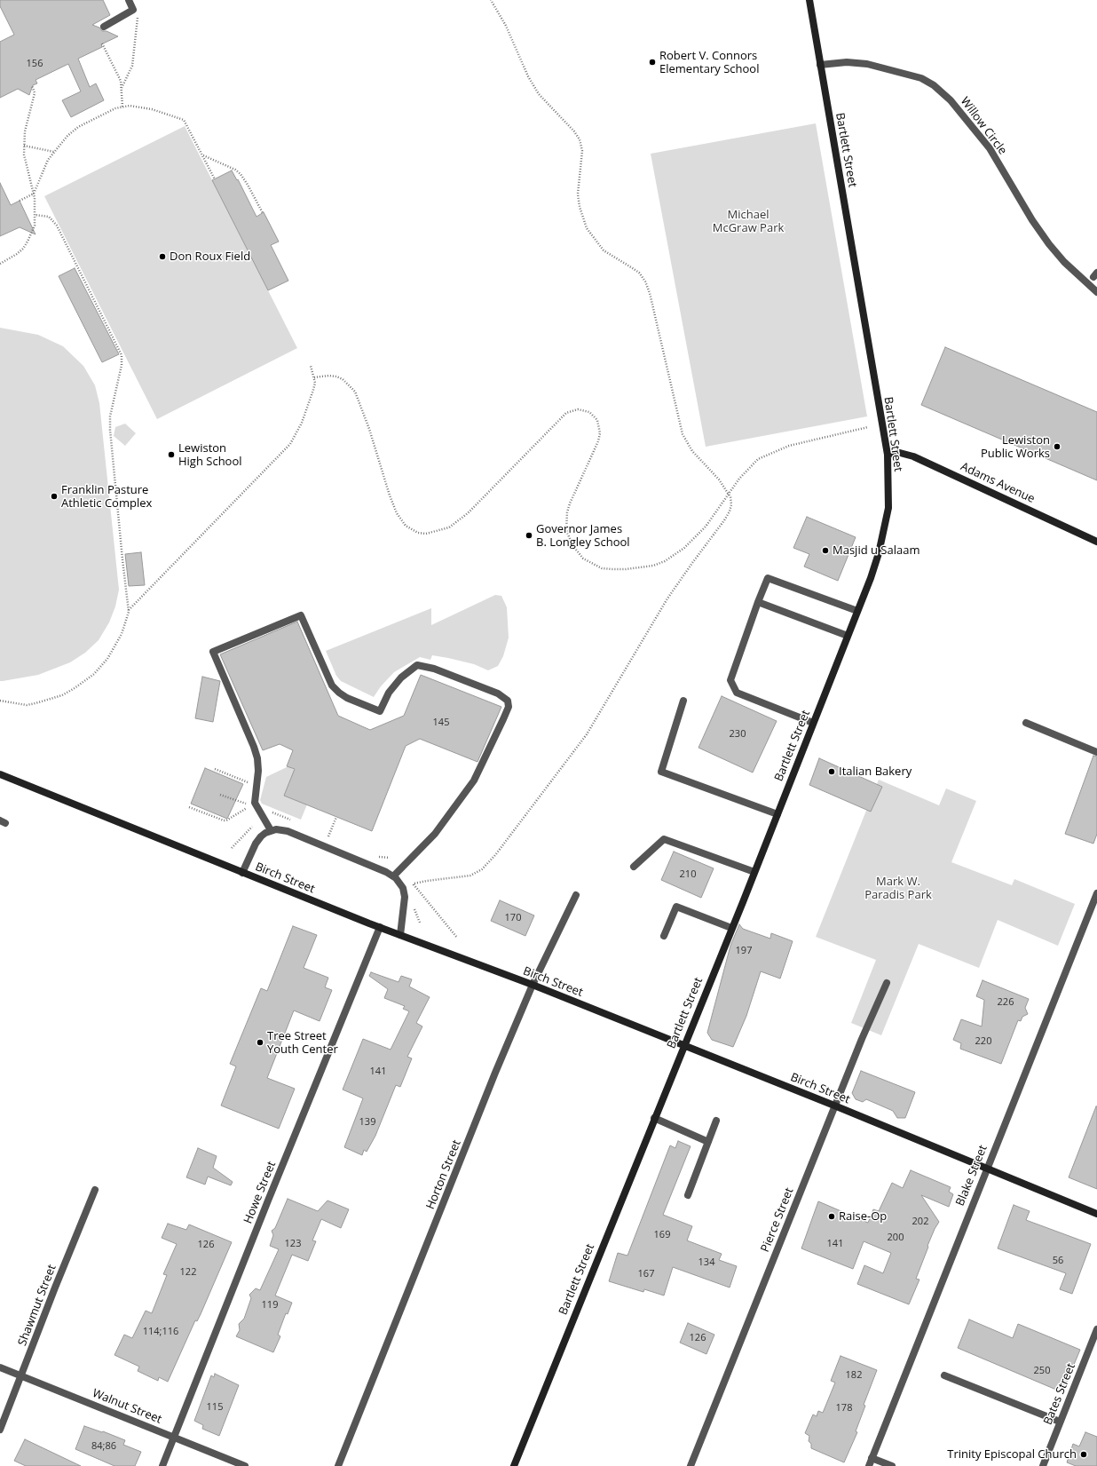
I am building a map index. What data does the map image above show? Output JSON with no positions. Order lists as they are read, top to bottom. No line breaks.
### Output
{"streets":{"street":["Willow Circle","Bartlett Street","Adams Avenue","Birch Street","Horton Street","Blake Street","Howe Street","Pierce Street","Shawmut Street","Bates Street","Walnut Street"]},"crossings":[["Willow Circle","Bartlett Street"],["Bartlett Street","Adams Avenue"],["Bartlett Street","Birch Street"],["Birch Street","Horton Street"],["Birch Street","Blake Street"],["Birch Street","Howe Street"],["Birch Street","Pierce Street"],["Howe Street","Walnut Street"],["Shawmut Street","Walnut Street"]],"parks":["Michael McGraw Park","Mark W. Paradis Park"],"places":["Robert V. Connors Elementary School","Don Roux Field","Lewiston Public Works","Lewiston High School","Franklin Pasture Athletic Complex","Governor James B. Longley School","Masjid u Salaam","Italian Bakery","Tree Street Youth Center","Raise-Op","Trinity Episcopal Church"],"house_numbers":["156","145","230","210","170","197","226","220","141","139","202","169","200","123","141","126","56","134","122","167","119","114;116","126","250","182","115","178","84;86"]}
